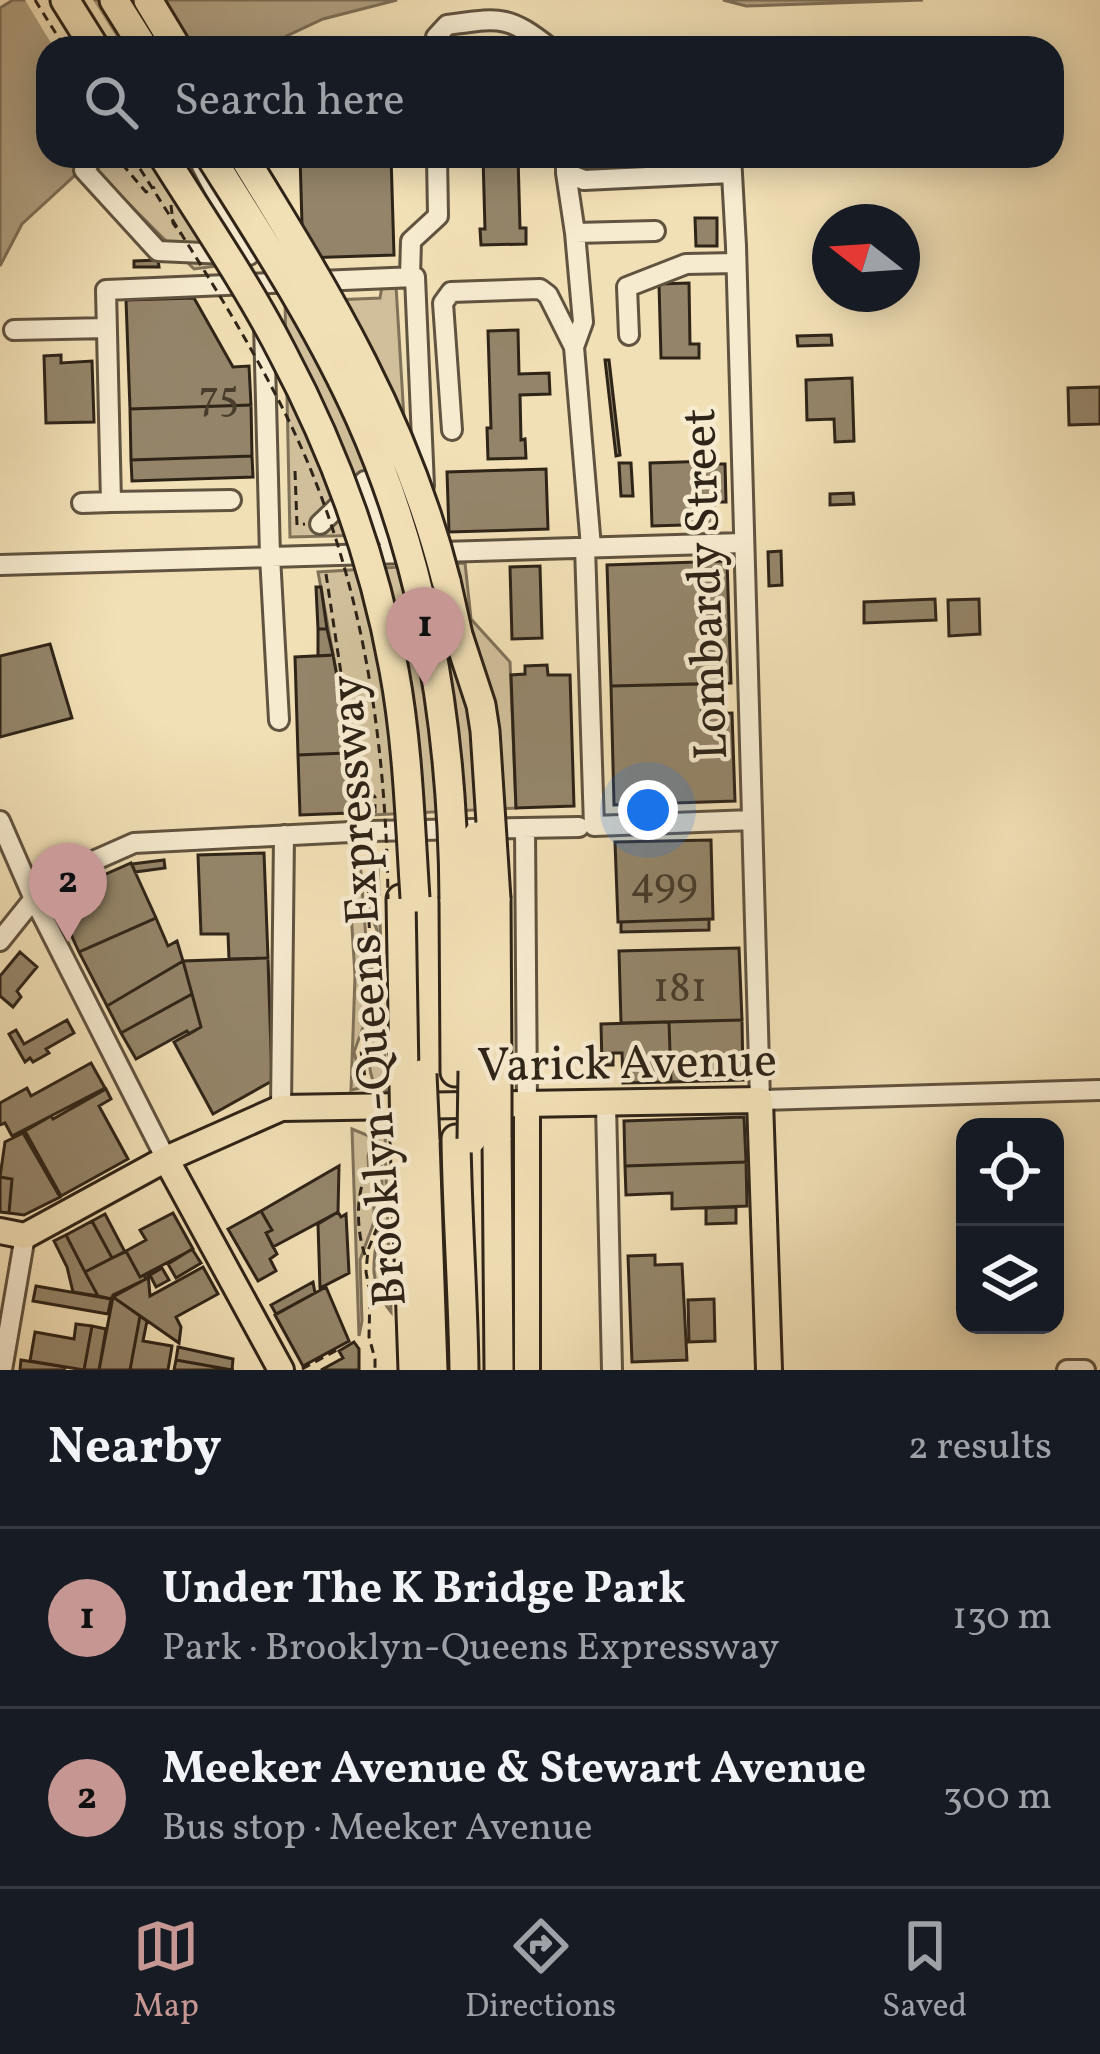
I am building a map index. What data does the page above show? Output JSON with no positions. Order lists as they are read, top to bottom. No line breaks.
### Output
{"streets":{"highway":["Brooklyn-Queens Expressway"],"main road":["Lombardy Street","Varick Avenue"]},"crossings":[["Lombardy Street","Varick Avenue"]],"house_numbers":["75","499","181"],"north":"left","page":{"search":"Search here","pins":["1","2"],"heading":["Nearby","2 results"],"list":[{"mark":"1","name":"Under The K Bridge Park","note":"Park · Brooklyn-Queens Expressway","value":"130 m"},{"mark":"2","name":"Meeker Avenue & Stewart Avenue","note":"Bus stop · Meeker Avenue","value":"300 m"}],"nav":["Map","Directions","Saved"]}}
